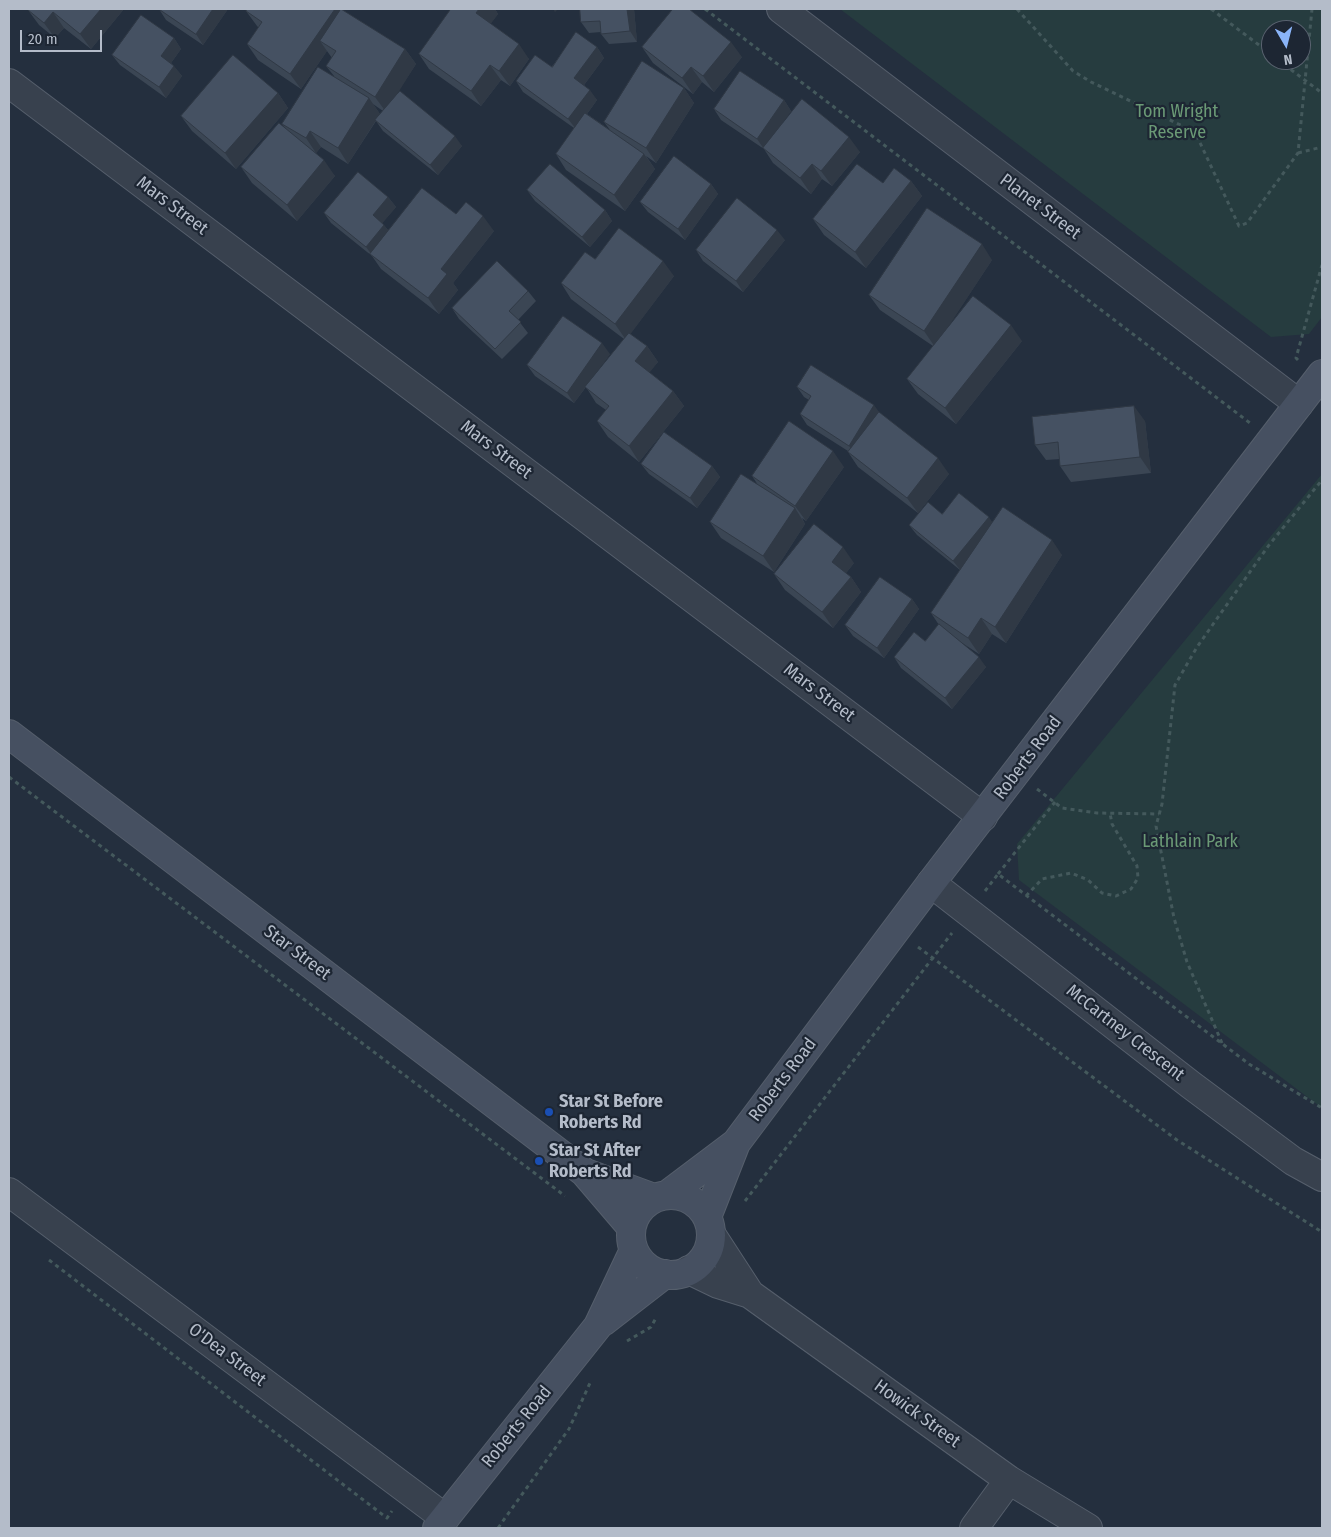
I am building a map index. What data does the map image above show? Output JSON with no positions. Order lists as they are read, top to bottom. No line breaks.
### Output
{"streets":{"main road":["Roberts Road","Star Street"],"street":["Mars Street","Planet Street","McCartney Crescent","O'Dea Street","Howick Street"]},"crossings":[["Mars Street","Roberts Road"],["Planet Street","Roberts Road"],["Roberts Road","Star Street"],["Roberts Road","McCartney Crescent"],["Roberts Road","O'Dea Street"],["Roberts Road","Howick Street"],["Star Street","Howick Street"]],"parks":["Tom Wright Reserve","Lathlain Park"],"places":["Star St Before Roberts Rd","Star St After Roberts Rd"],"scale_bar":"20 m","north":"bottom"}
